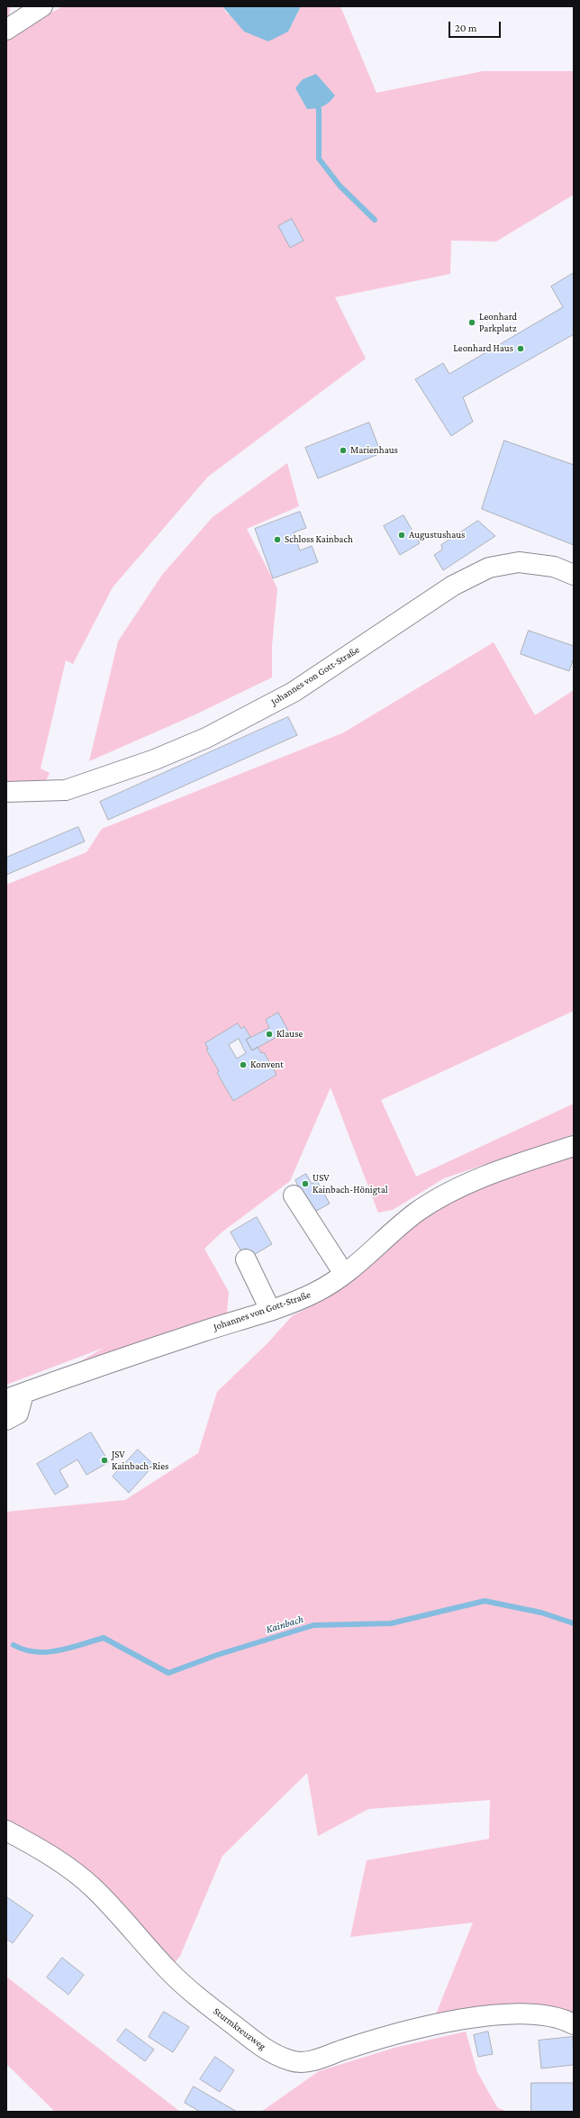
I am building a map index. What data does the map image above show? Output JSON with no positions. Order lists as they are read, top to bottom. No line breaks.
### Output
{"streets":{"street":["Johannes von Gott-Straße","Sturmkreuzweg"]},"water":["Kainbach"],"places":["Leonhard Parkplatz","Leonhard Haus","Marienhaus","Augustushaus","Schloss Kainbach","Klause","Konvent","USV Kainbach-Hönigtal","JSV Kainbach-Ries"],"scale_bar":"20 m"}
